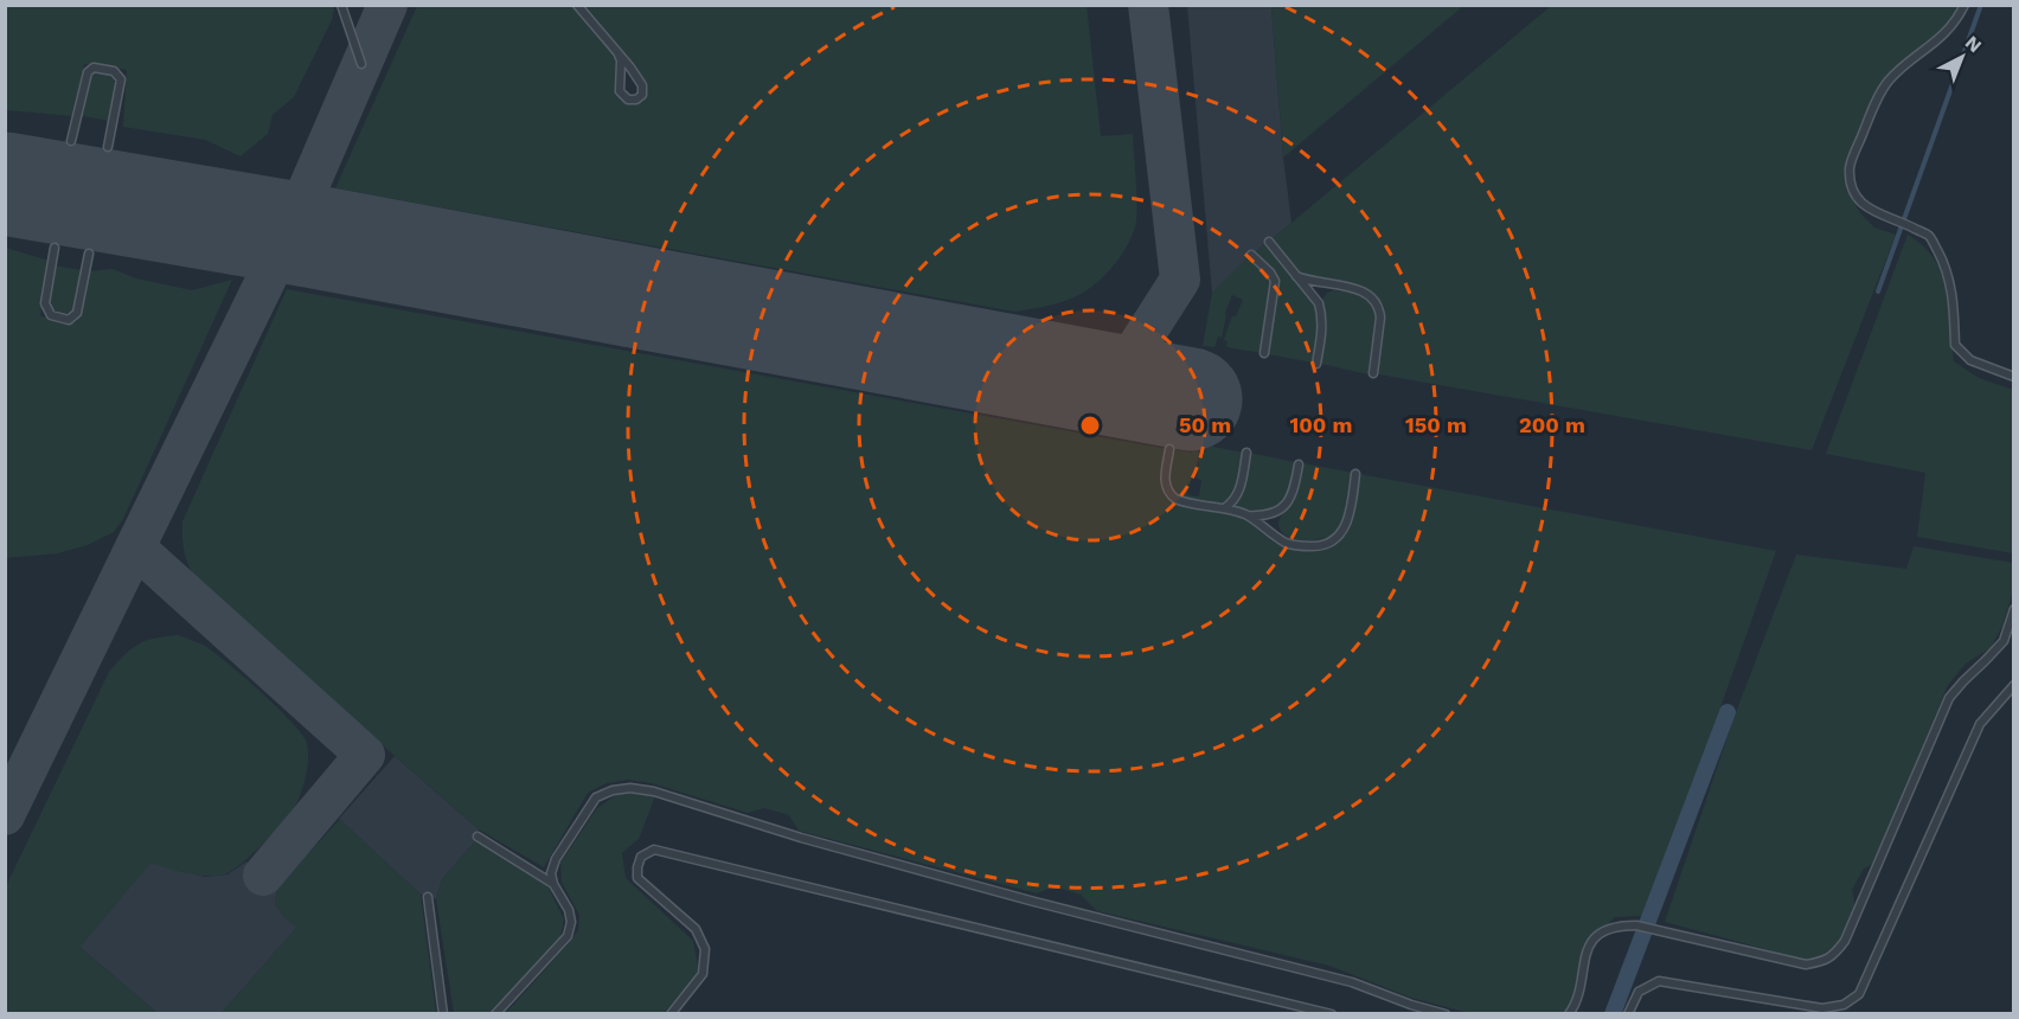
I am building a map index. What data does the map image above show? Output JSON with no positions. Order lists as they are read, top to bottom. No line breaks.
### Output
{"north":"top right","rings":["50 m","100 m","150 m","200 m"]}
